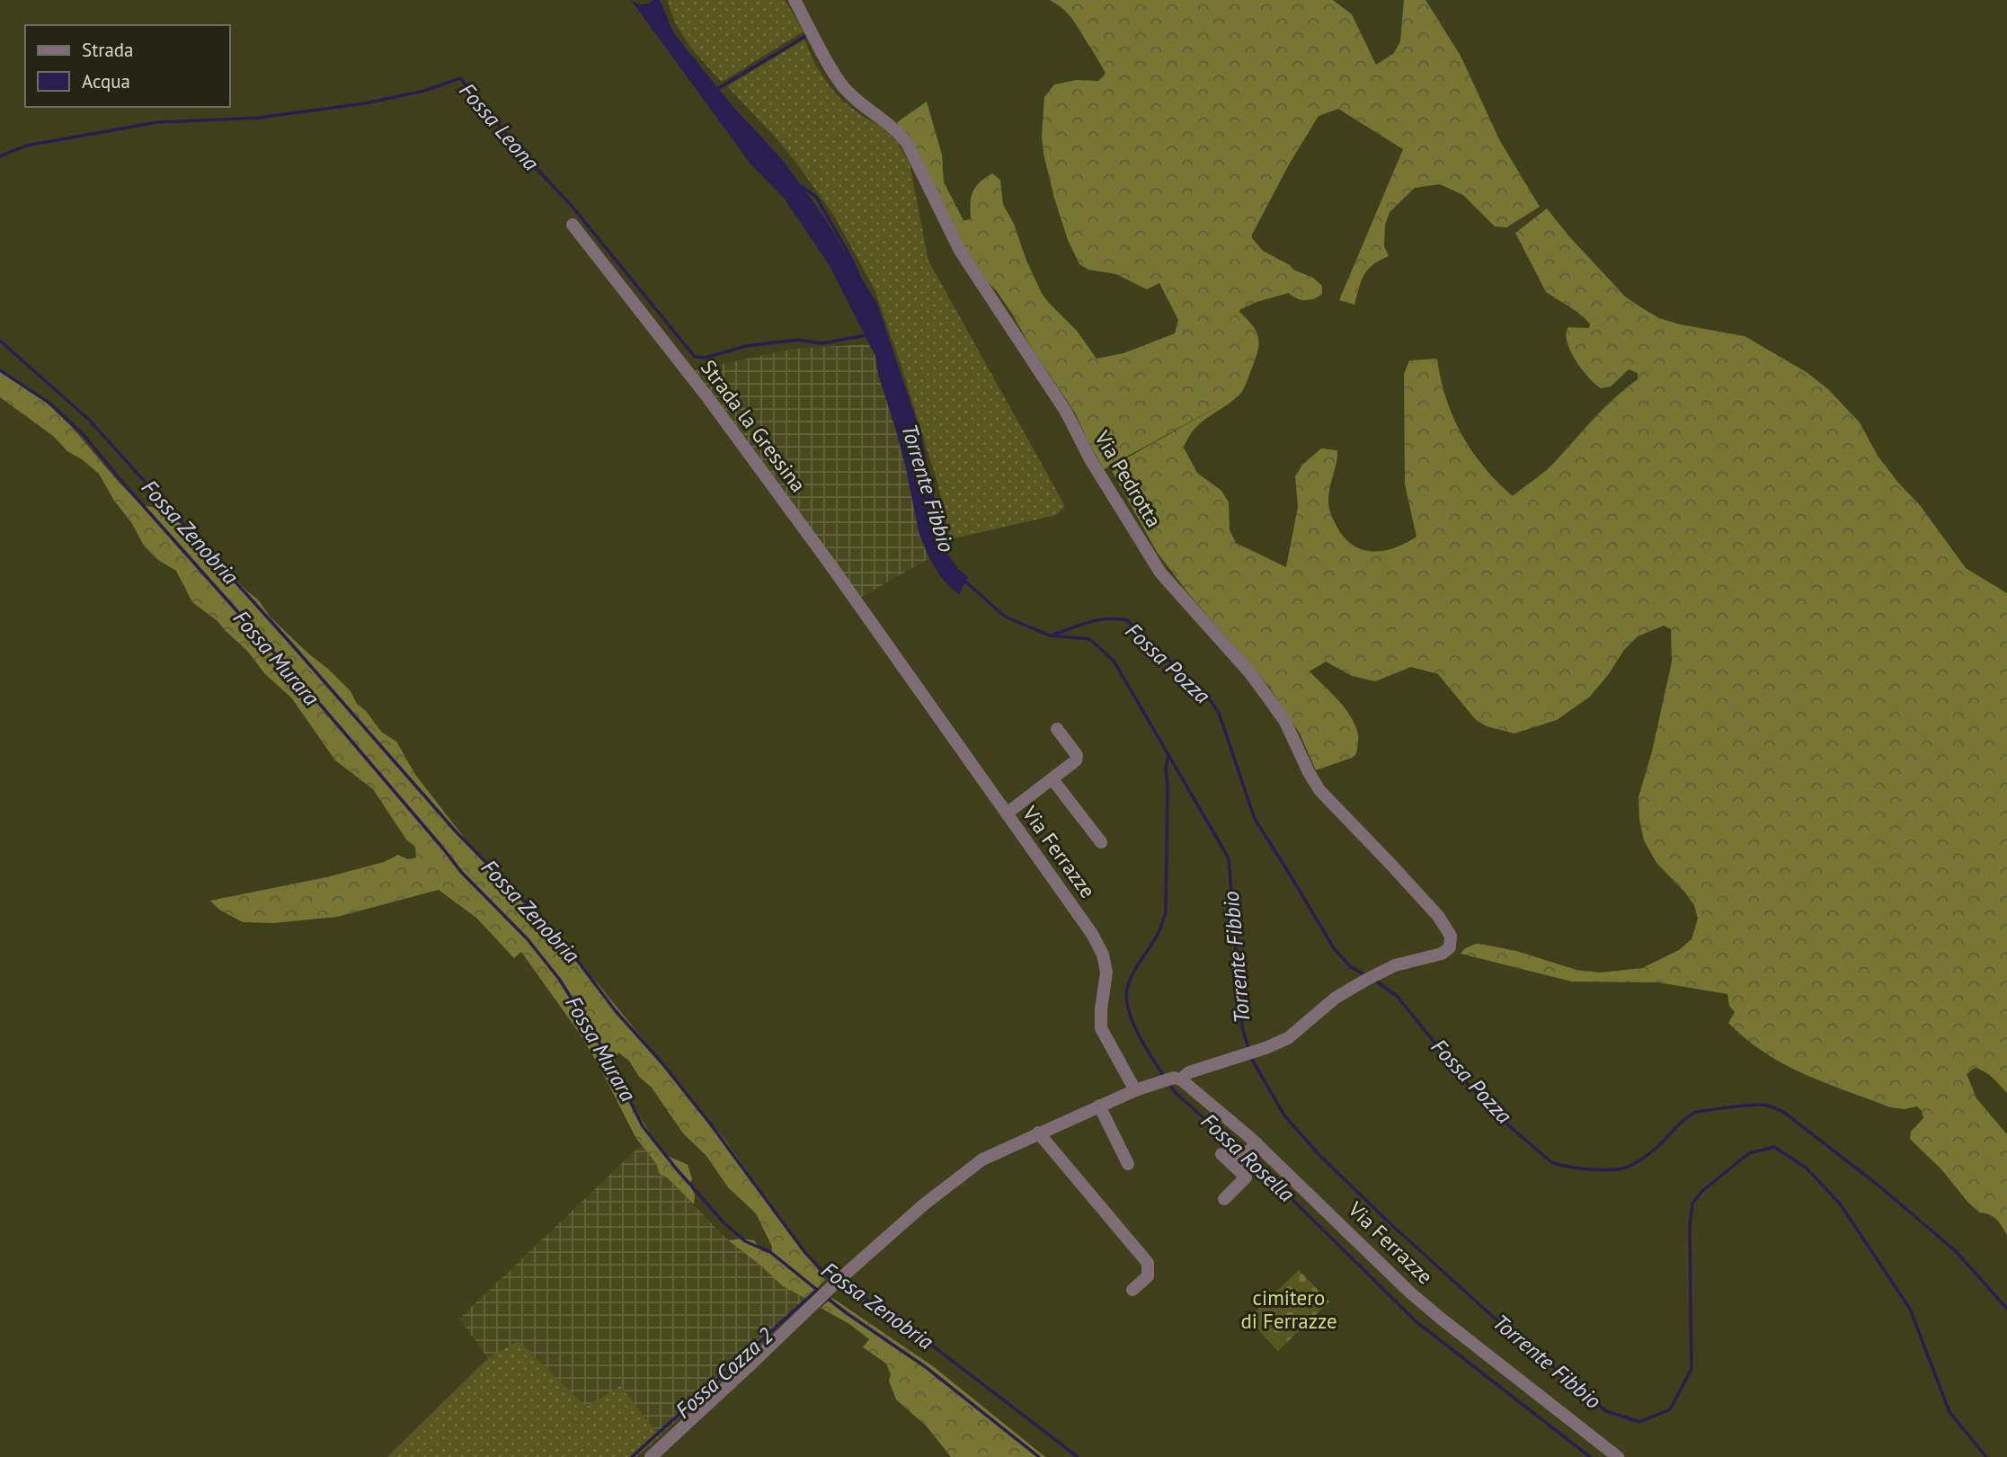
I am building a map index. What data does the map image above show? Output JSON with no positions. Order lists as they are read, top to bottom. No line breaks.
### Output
{"streets":{"street":["Strada la Gressina","Via Pedrotta","Via Ferrazze"]},"crossings":[["Strada la Gressina","Via Ferrazze"],["Via Pedrotta","Via Ferrazze"]],"water":["Fossa Leona","Torrente Fibbio","Fossa Zenobria","Fossa Murara","Fossa Pozza","Fossa Rosella","Fossa Cozza 2"],"parks":["cimitero di Ferrazze"],"legend":["Strada","Acqua"]}
